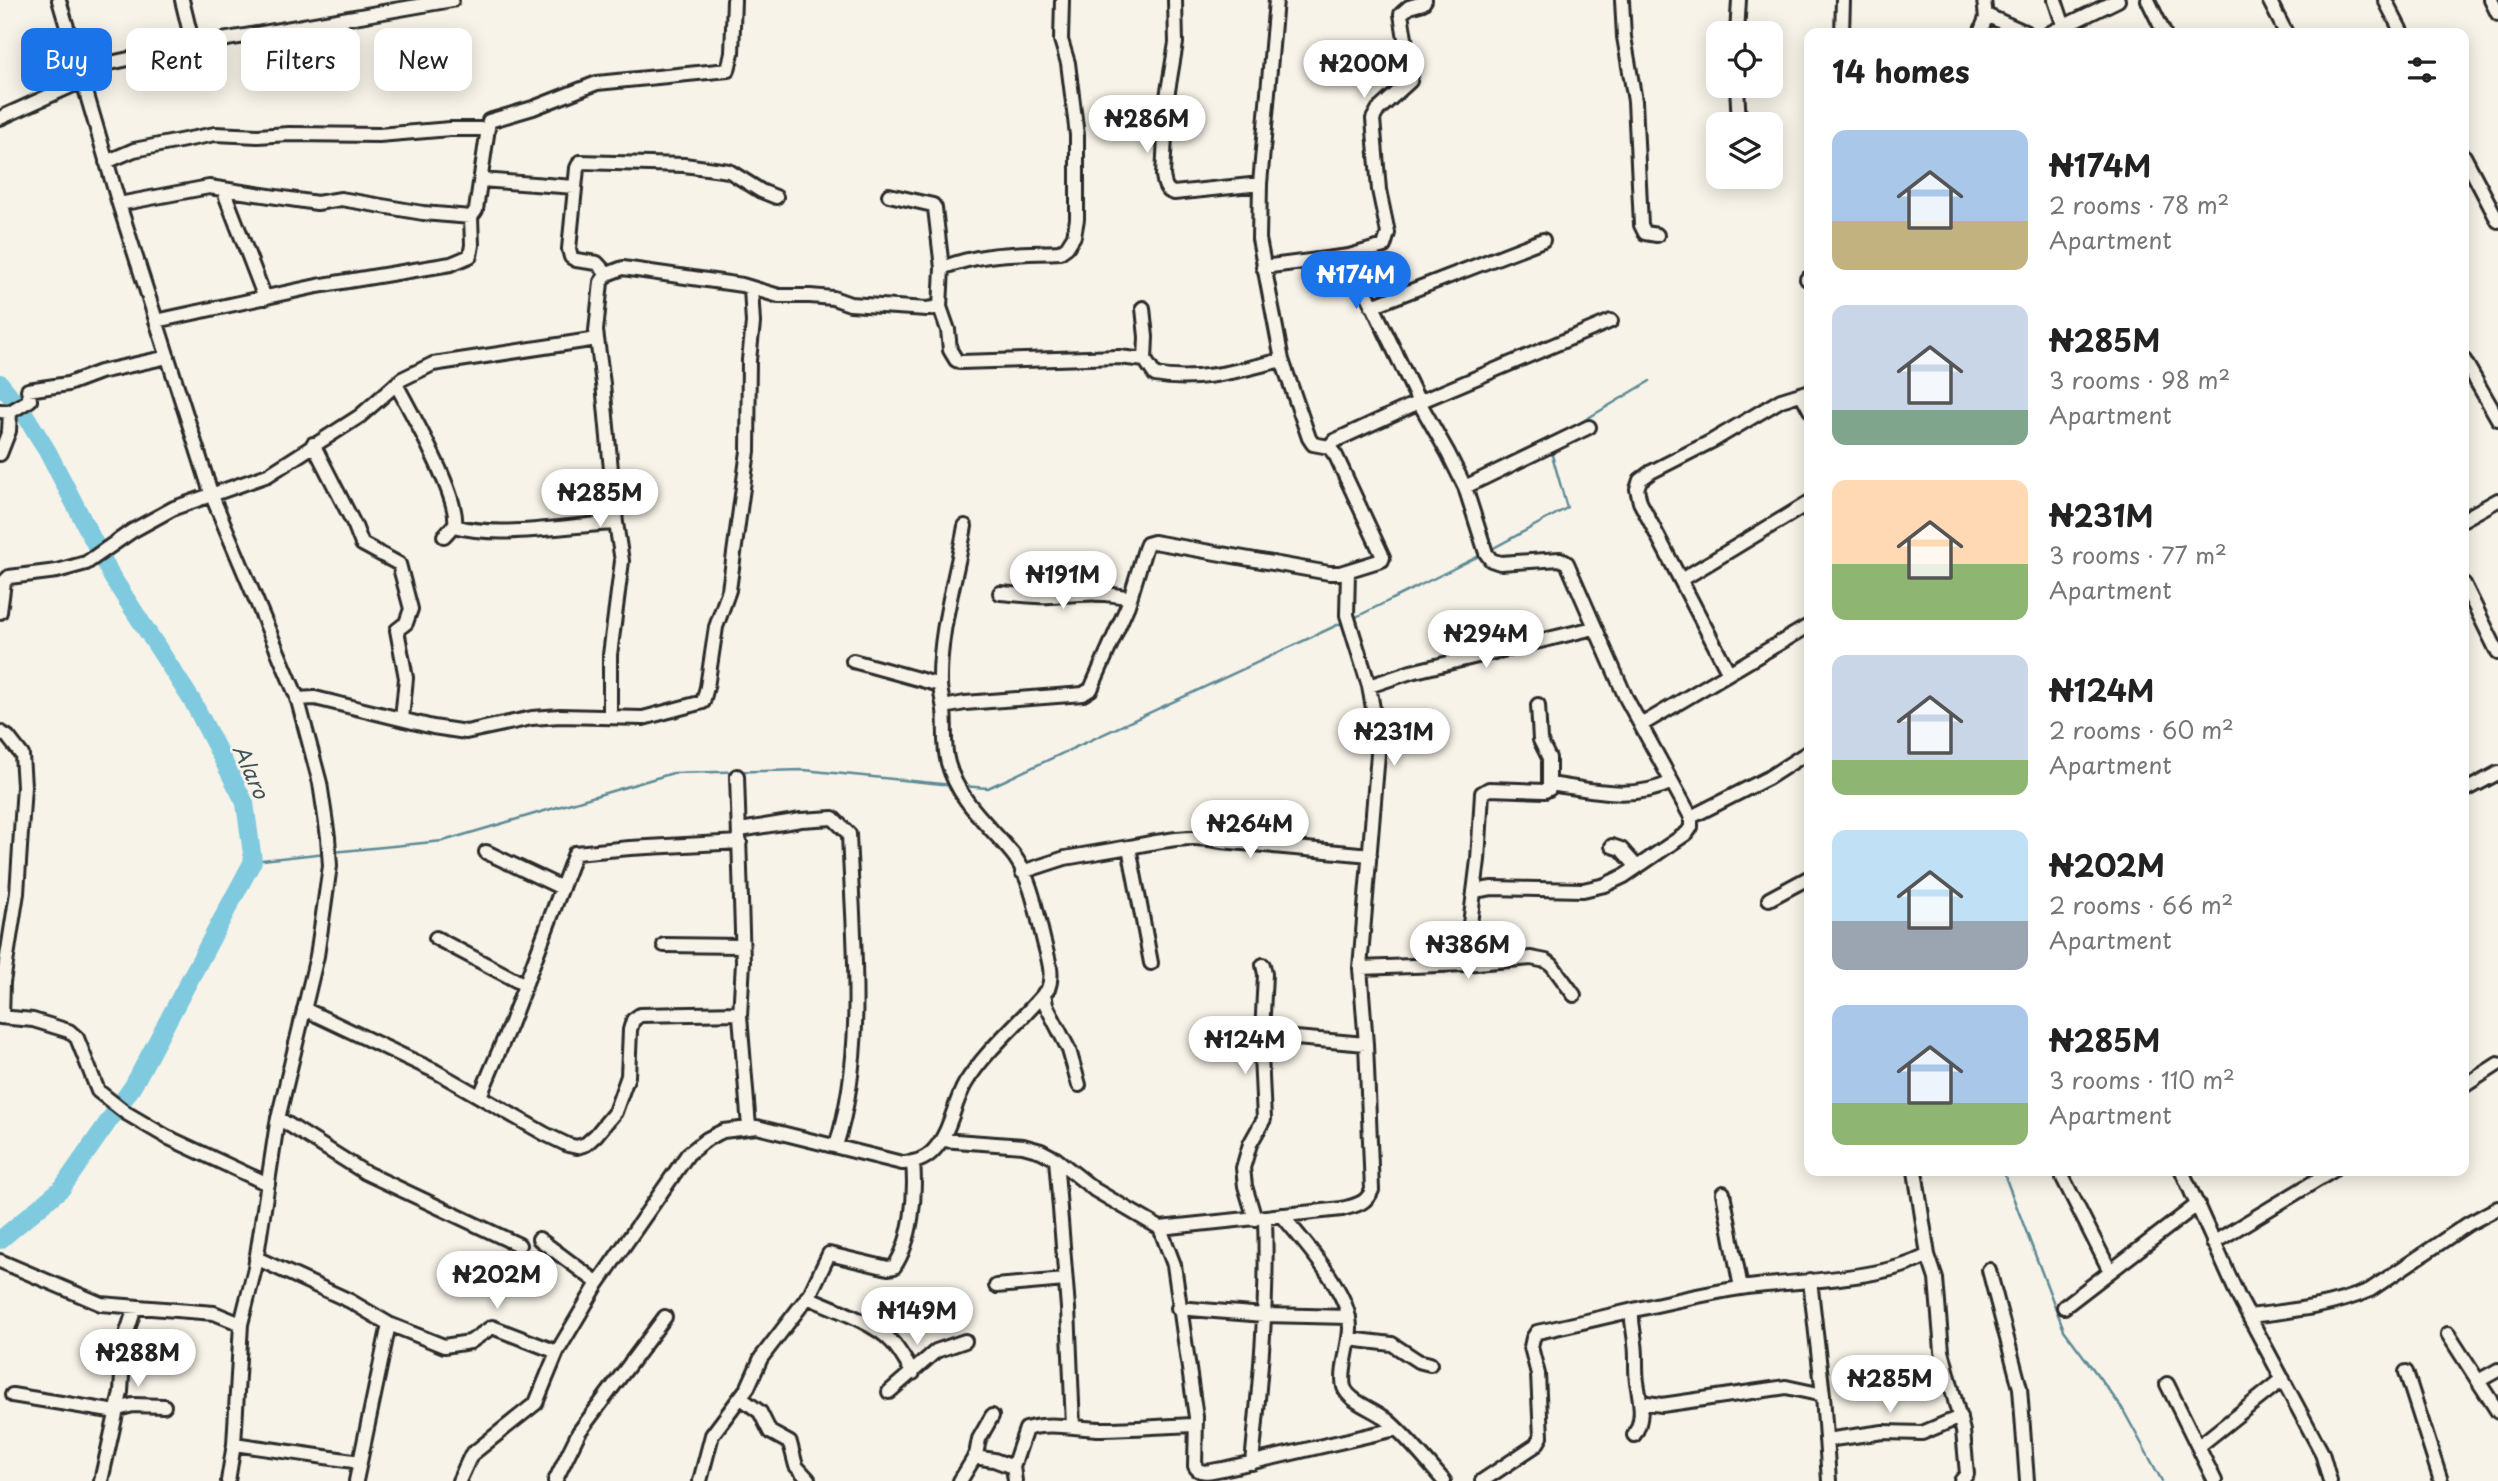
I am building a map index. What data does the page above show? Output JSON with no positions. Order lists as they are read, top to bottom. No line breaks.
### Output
{"water":["Alaro"],"page":{"chip":["Buy","Rent","Filters","New"],"heading":"14 homes","price":["₦200M","₦286M","₦174M","₦285M","₦191M","₦294M","₦231M","₦264M","₦386M","₦124M","₦202M","₦149M","₦288M","₦285M"],"list":[{"name":"₦174M","note":"2 rooms · 78 m² · Apartment"},{"name":"₦285M","note":"3 rooms · 98 m² · Apartment"},{"name":"₦231M","note":"3 rooms · 77 m² · Apartment"},{"name":"₦124M","note":"2 rooms · 60 m² · Apartment"},{"name":"₦202M","note":"2 rooms · 66 m² · Apartment"},{"name":"₦285M","note":"3 rooms · 110 m² · Apartment"}]}}
